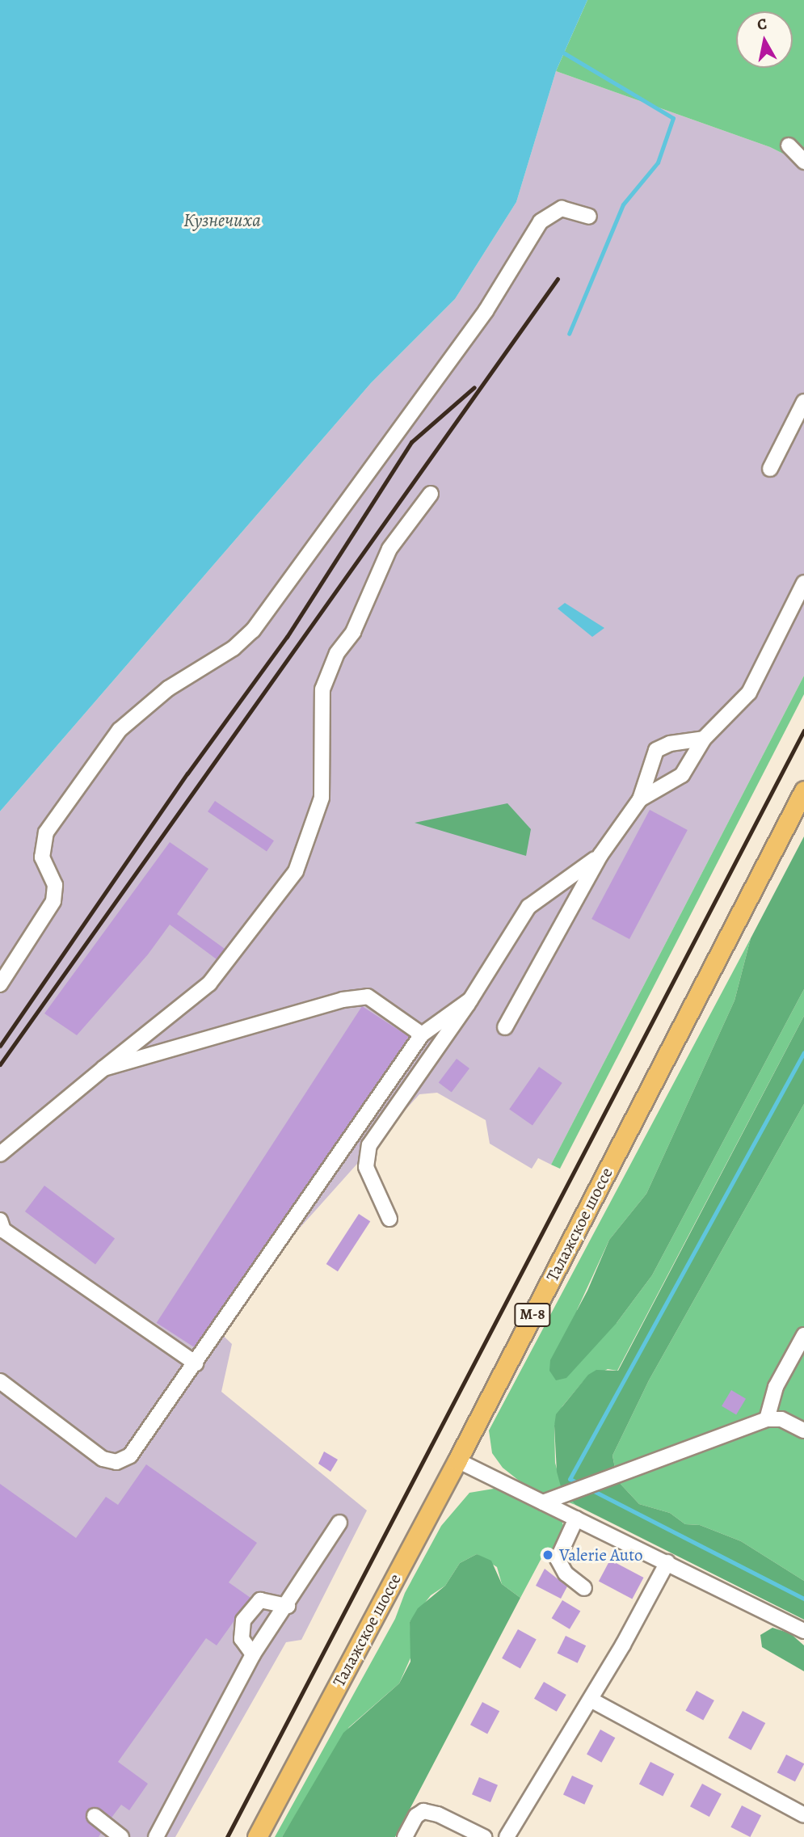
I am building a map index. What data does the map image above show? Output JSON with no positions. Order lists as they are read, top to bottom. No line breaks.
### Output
{"streets":{"main road":["Талажское шоссе","М-8"]},"water":["Кузнечиха"],"places":["Valerie Auto"],"north":"top"}
